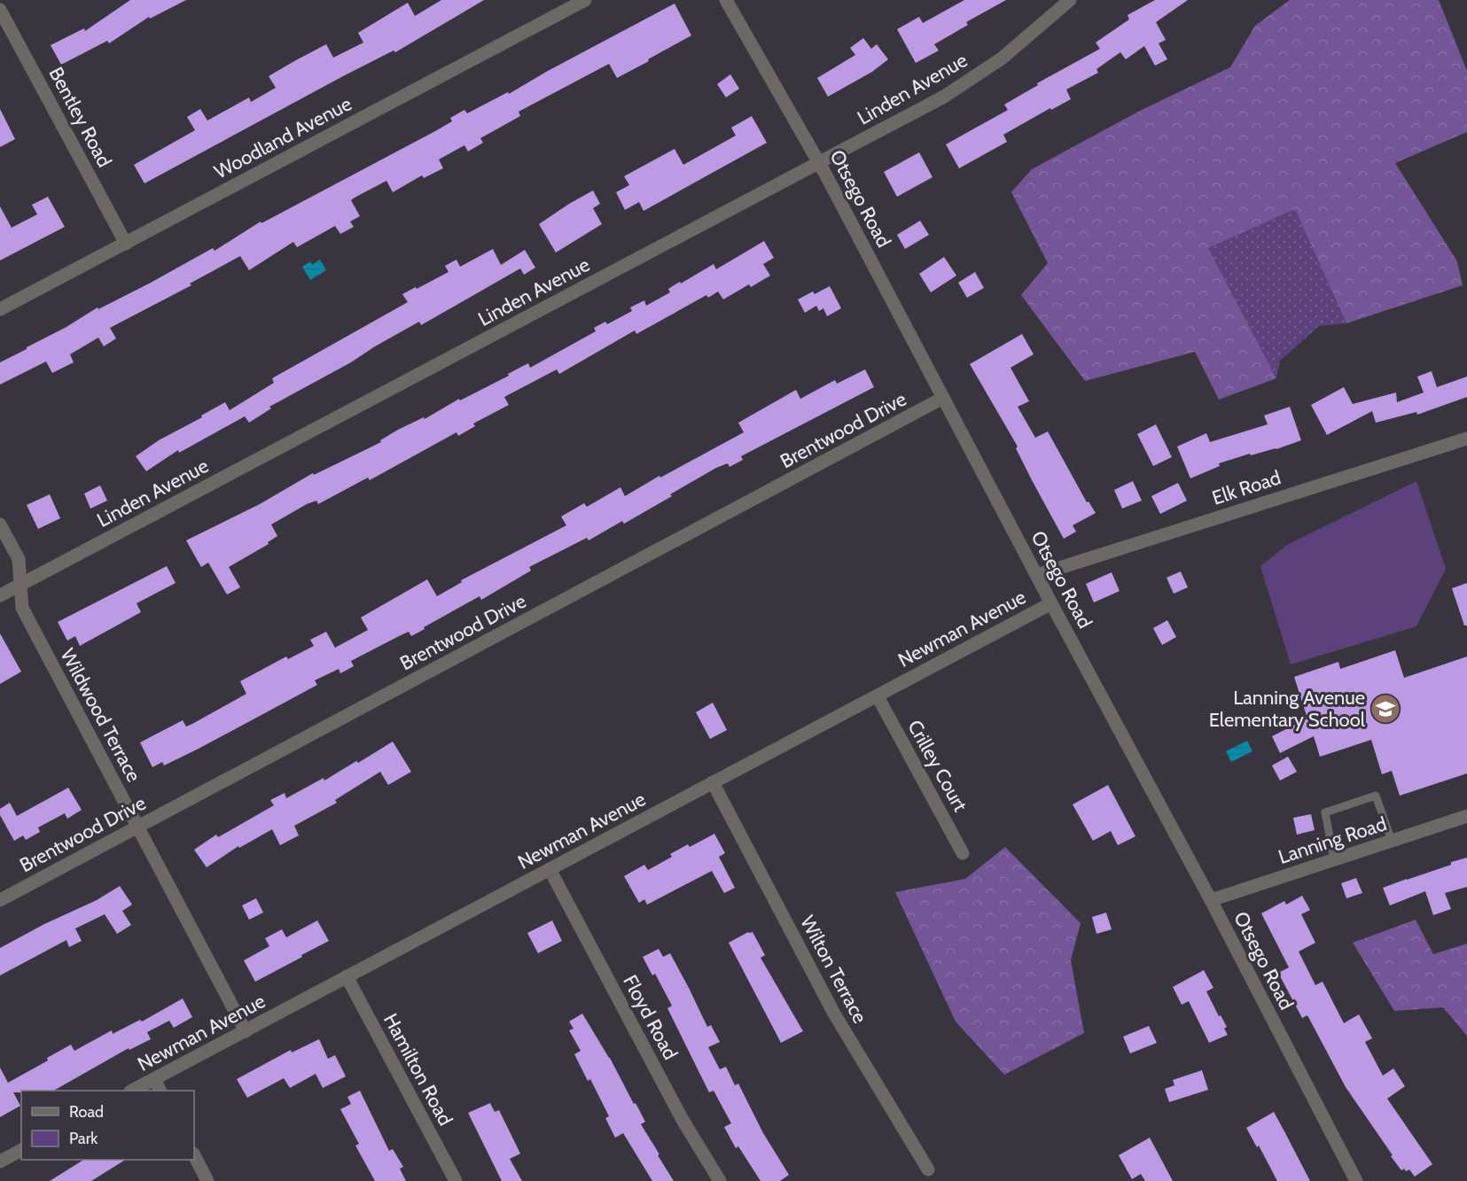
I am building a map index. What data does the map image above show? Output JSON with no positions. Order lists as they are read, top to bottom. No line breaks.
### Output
{"streets":{"street":["Linden Avenue","Bentley Road","Woodland Avenue","Otsego Road","Brentwood Drive","Elk Road","Newman Avenue","Wildwood Terrace","Crilley Court","Lanning Road","Wilton Terrace","Floyd Road","Hamilton Road"]},"crossings":[["Linden Avenue","Otsego Road"],["Linden Avenue","Wildwood Terrace"],["Bentley Road","Woodland Avenue"],["Otsego Road","Brentwood Drive"],["Otsego Road","Elk Road"],["Otsego Road","Newman Avenue"],["Otsego Road","Lanning Road"],["Brentwood Drive","Wildwood Terrace"],["Newman Avenue","Wildwood Terrace"],["Newman Avenue","Crilley Court"],["Newman Avenue","Wilton Terrace"],["Newman Avenue","Floyd Road"],["Newman Avenue","Hamilton Road"]],"places":{"school or university":["Lanning Avenue Elementary School"]},"legend":["Road","Park"]}
